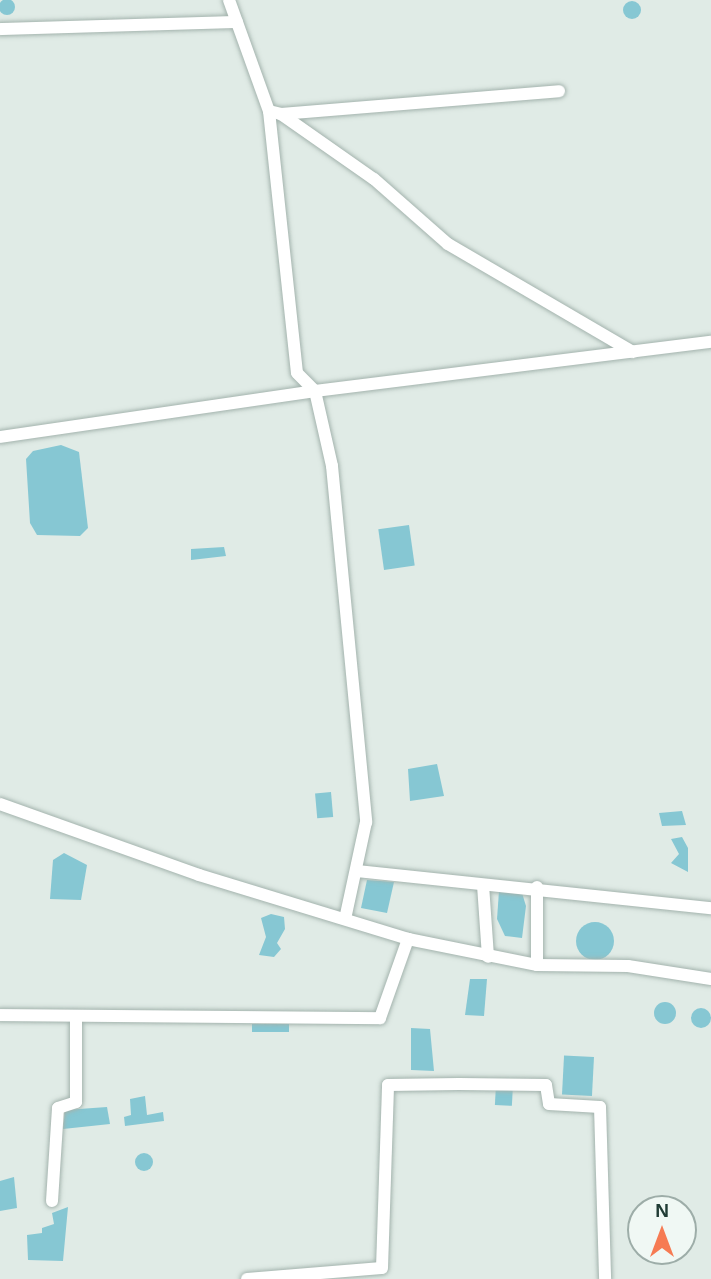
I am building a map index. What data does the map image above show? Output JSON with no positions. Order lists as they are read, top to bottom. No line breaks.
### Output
{"north":"top"}
